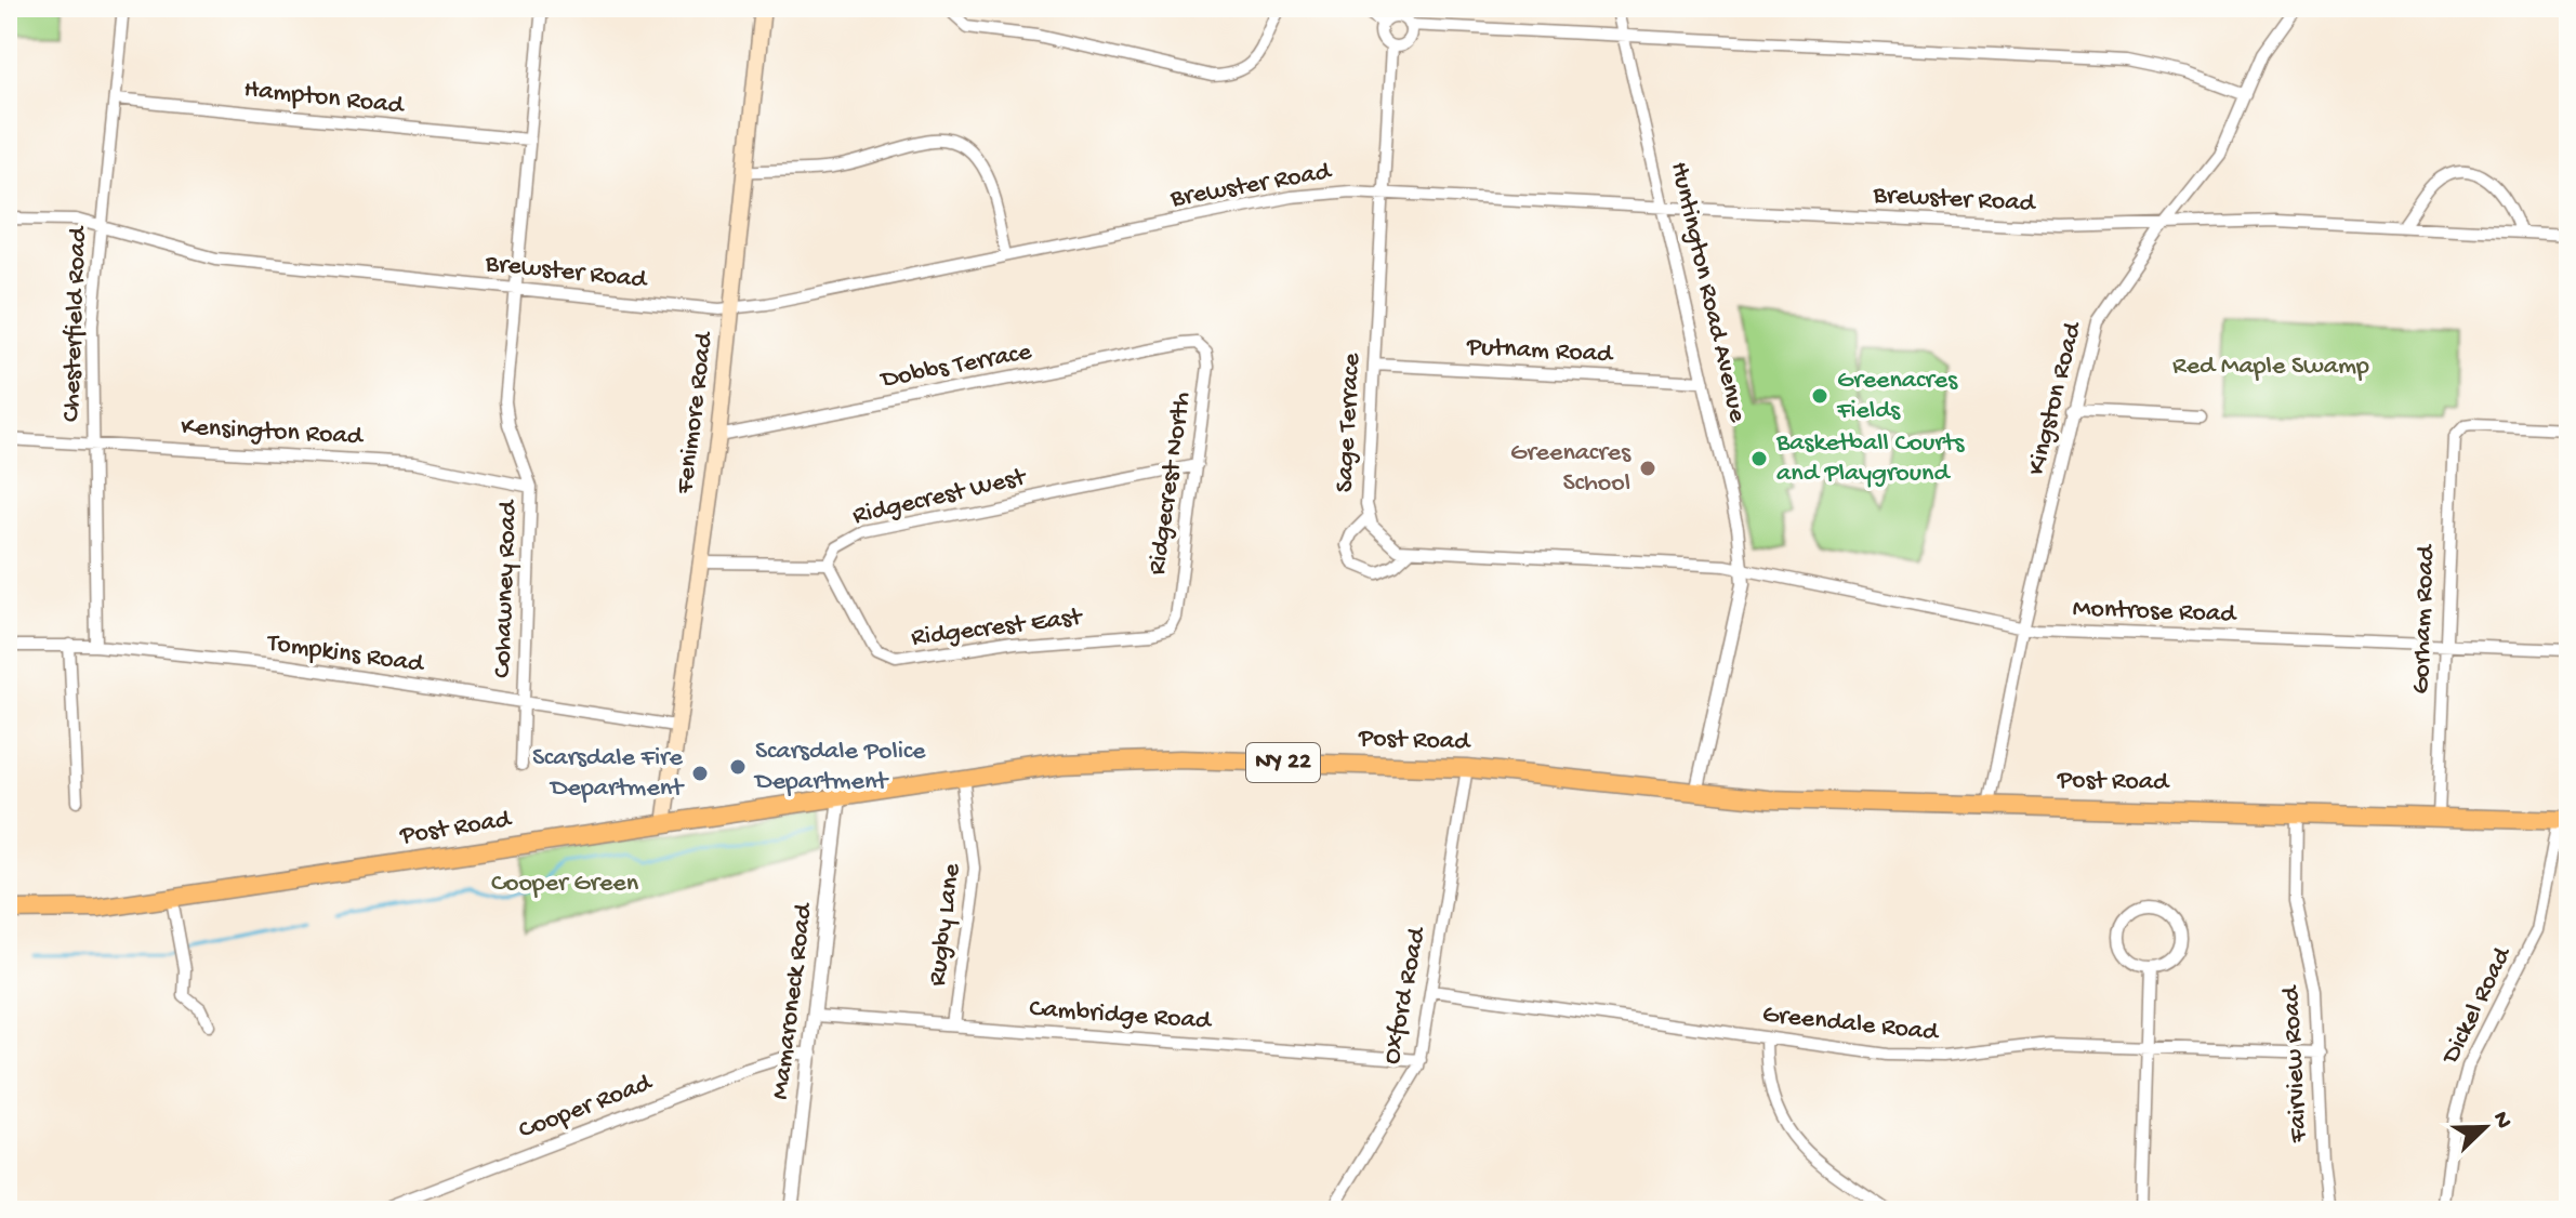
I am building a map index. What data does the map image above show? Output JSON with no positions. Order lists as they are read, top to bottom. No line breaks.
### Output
{"streets":{"main road":["Fenimore Road","Post Road","NY 22"],"street":["Hampton Road","Brewster Road","Huntington Road Avenue","Chesterfield Road","Putnam Road","Dobbs Terrace","Kingston Road","Sage Terrace","Kensington Road","Ridgecrest North","Ridgecrest West","Cohawney Road","Montrose Road","Gorham Road","Ridgecrest East","Tompkins Road","Rugby Lane","Oxford Road","Mamaroneck Road","Dickel Road","Cambridge Road","Greendale Road","Fairview Road","Cooper Road"]},"crossings":[["Hampton Road","Chesterfield Road"],["Hampton Road","Cohawney Road"],["Brewster Road","Huntington Road Avenue"],["Brewster Road","Chesterfield Road"],["Brewster Road","Kingston Road"],["Brewster Road","Fenimore Road"],["Brewster Road","Sage Terrace"],["Brewster Road","Cohawney Road"],["Huntington Road Avenue","Putnam Road"],["Huntington Road Avenue","Montrose Road"],["Huntington Road Avenue","Post Road"],["Chesterfield Road","Kensington Road"],["Chesterfield Road","Tompkins Road"],["Putnam Road","Sage Terrace"],["Dobbs Terrace","Fenimore Road"],["Dobbs Terrace","Ridgecrest North"],["Kingston Road","Montrose Road"],["Kingston Road","Post Road"],["Fenimore Road","Tompkins Road"],["Fenimore Road","Post Road"],["Kensington Road","Cohawney Road"],["Ridgecrest North","Ridgecrest West"],["Ridgecrest North","Ridgecrest East"],["Ridgecrest West","Ridgecrest East"],["Cohawney Road","Tompkins Road"],["Montrose Road","Gorham Road"],["Gorham Road","Post Road"],["Post Road","Rugby Lane"],["Post Road","Oxford Road"],["Post Road","Mamaroneck Road"],["Post Road","Dickel Road"],["Post Road","Fairview Road"],["Rugby Lane","Cambridge Road"],["Oxford Road","Cambridge Road"],["Oxford Road","Greendale Road"],["Mamaroneck Road","Cambridge Road"],["Mamaroneck Road","Cooper Road"],["Greendale Road","Fairview Road"]],"parks":["Red Maple Swamp","Cooper Green"],"places":["Greenacres Fields","Basketball Courts and Playground","Greenacres School","Scarsdale Police Department","Scarsdale Fire Department"],"north":"top right"}
